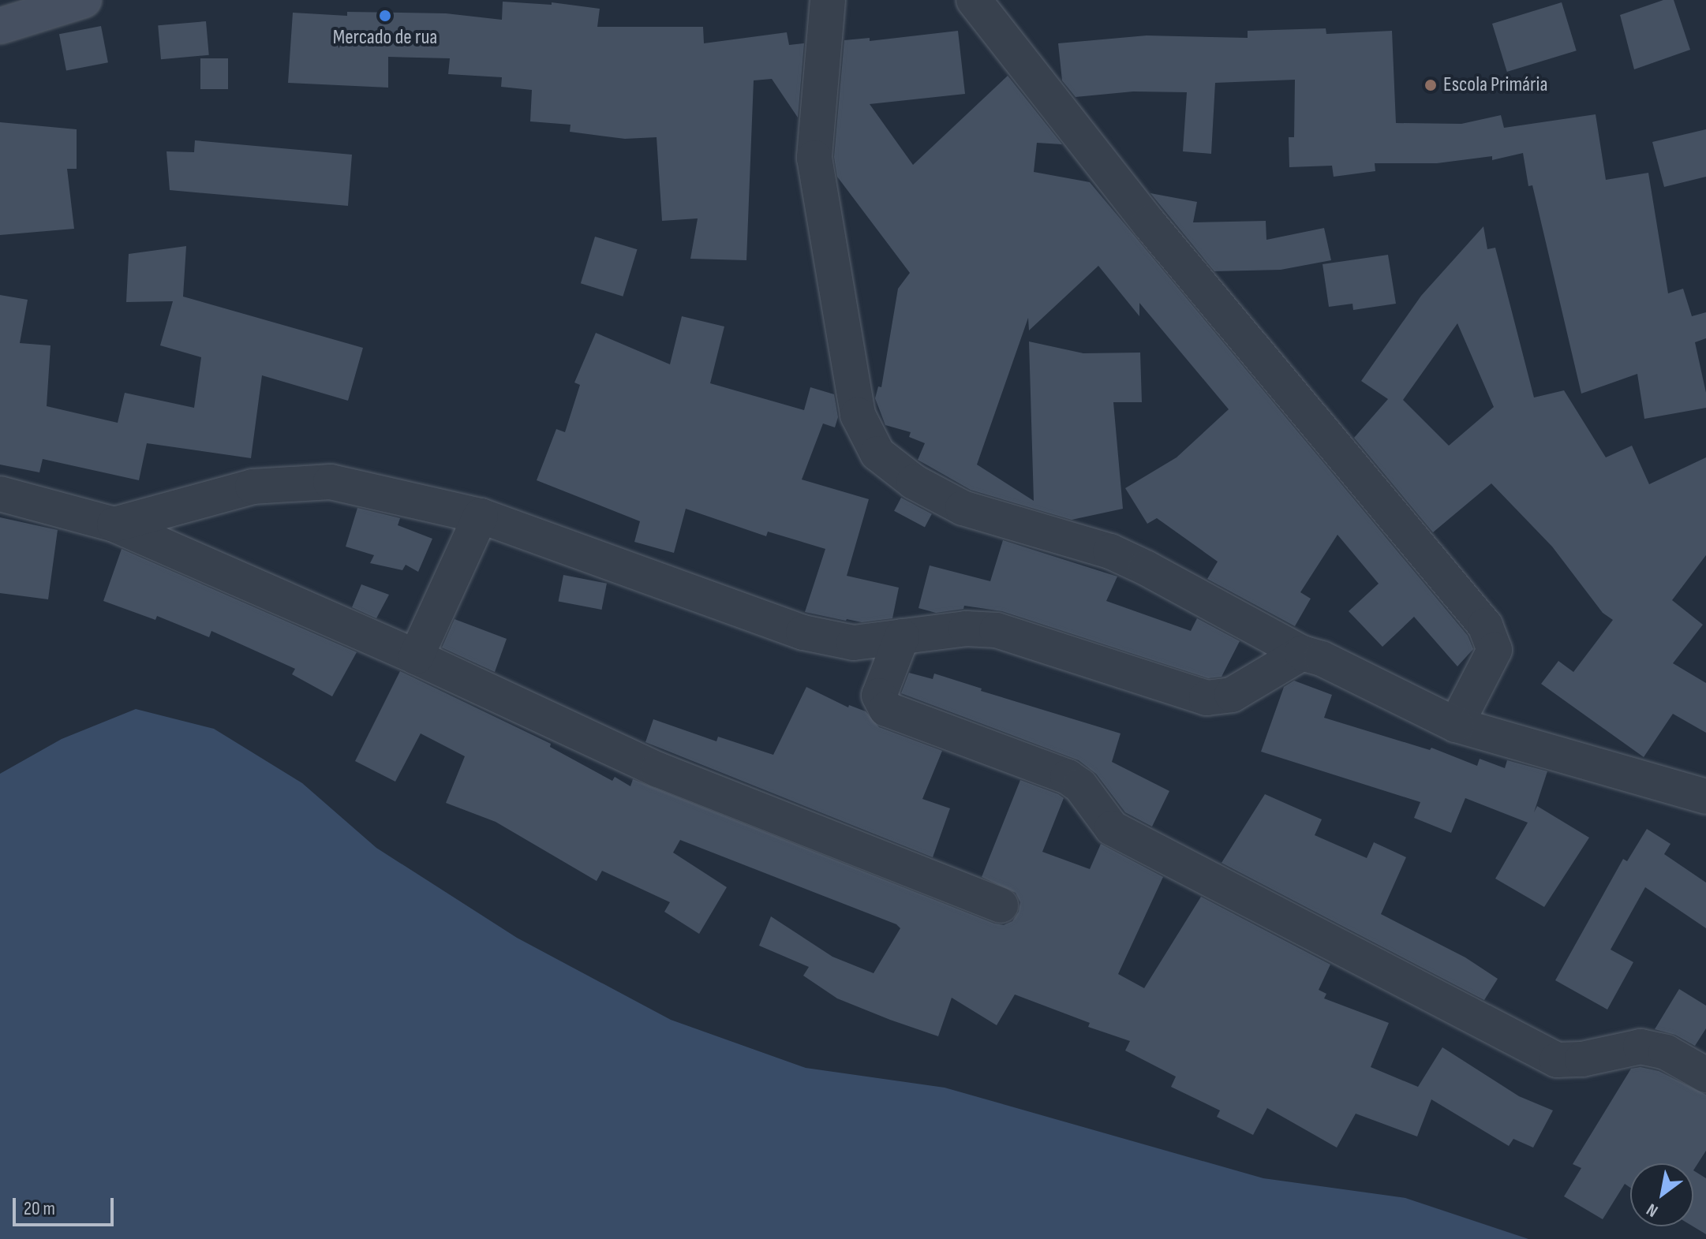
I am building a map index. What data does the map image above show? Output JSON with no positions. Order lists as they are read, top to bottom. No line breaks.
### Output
{"places":["Mercado de rua","Escola Primária"],"scale_bar":"20 m","north":"bottom left"}
